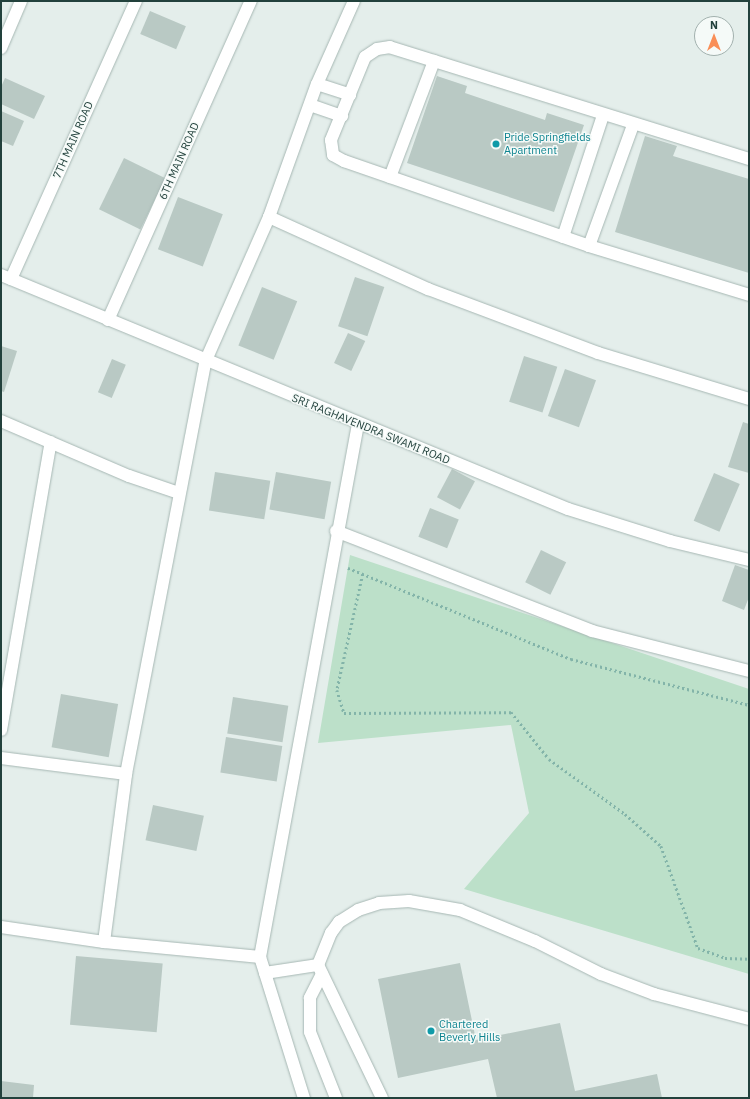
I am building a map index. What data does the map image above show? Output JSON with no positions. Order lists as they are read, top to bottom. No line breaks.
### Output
{"streets":{"street":["7TH MAIN ROAD","6TH MAIN ROAD","SRI RAGHAVENDRA SWAMI ROAD"]},"crossings":[["7TH MAIN ROAD","SRI RAGHAVENDRA SWAMI ROAD"],["6TH MAIN ROAD","SRI RAGHAVENDRA SWAMI ROAD"]],"places":["Pride Springfields Apartment","Chartered Beverly Hills"],"north":"top"}
